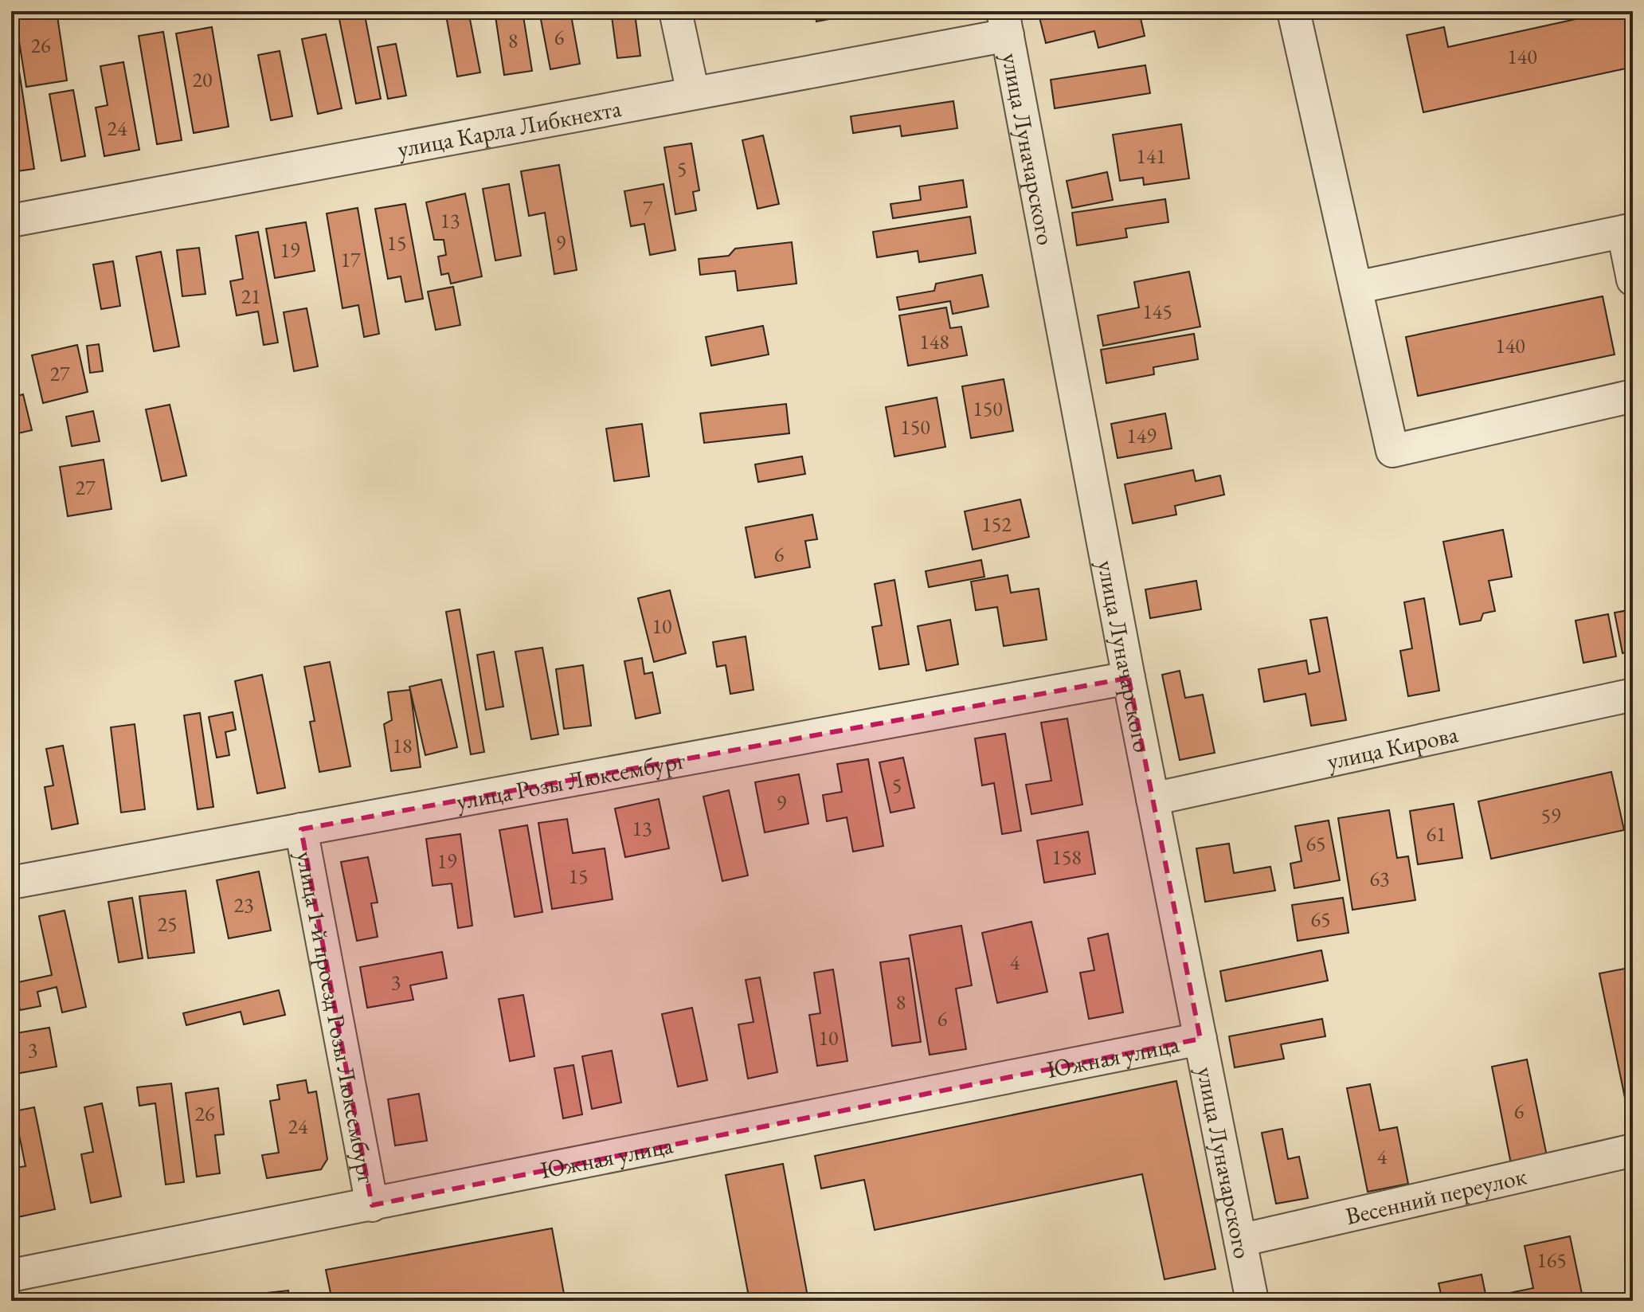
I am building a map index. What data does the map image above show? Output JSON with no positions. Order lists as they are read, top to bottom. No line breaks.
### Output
{"streets":{"street":["улица Карла Либкнехта","улица Луначарского","улица Кирова","улица Розы Люксембург","улица 1-й проезд Розы Люксембург","Южная улица","Весенний переулок"]},"crossings":[["улица Карла Либкнехта","улица Луначарского"],["улица Луначарского","улица Кирова"],["улица Луначарского","улица Розы Люксембург"],["улица Луначарского","Южная улица"],["улица Луначарского","Весенний переулок"],["улица Розы Люксембург","улица 1-й проезд Розы Люксембург"],["улица 1-й проезд Розы Люксембург","Южная улица"]],"house_numbers":["6","8","26","140","20","24","141","5","7","13","15","9","19","17","21","145","148","140","27","150","150","149","27","152","6","10","18","5","9","59","13","61","65","158","19","15","63","23","65","25","4","3","8","6","10","3","6","26","24","4","165"]}
